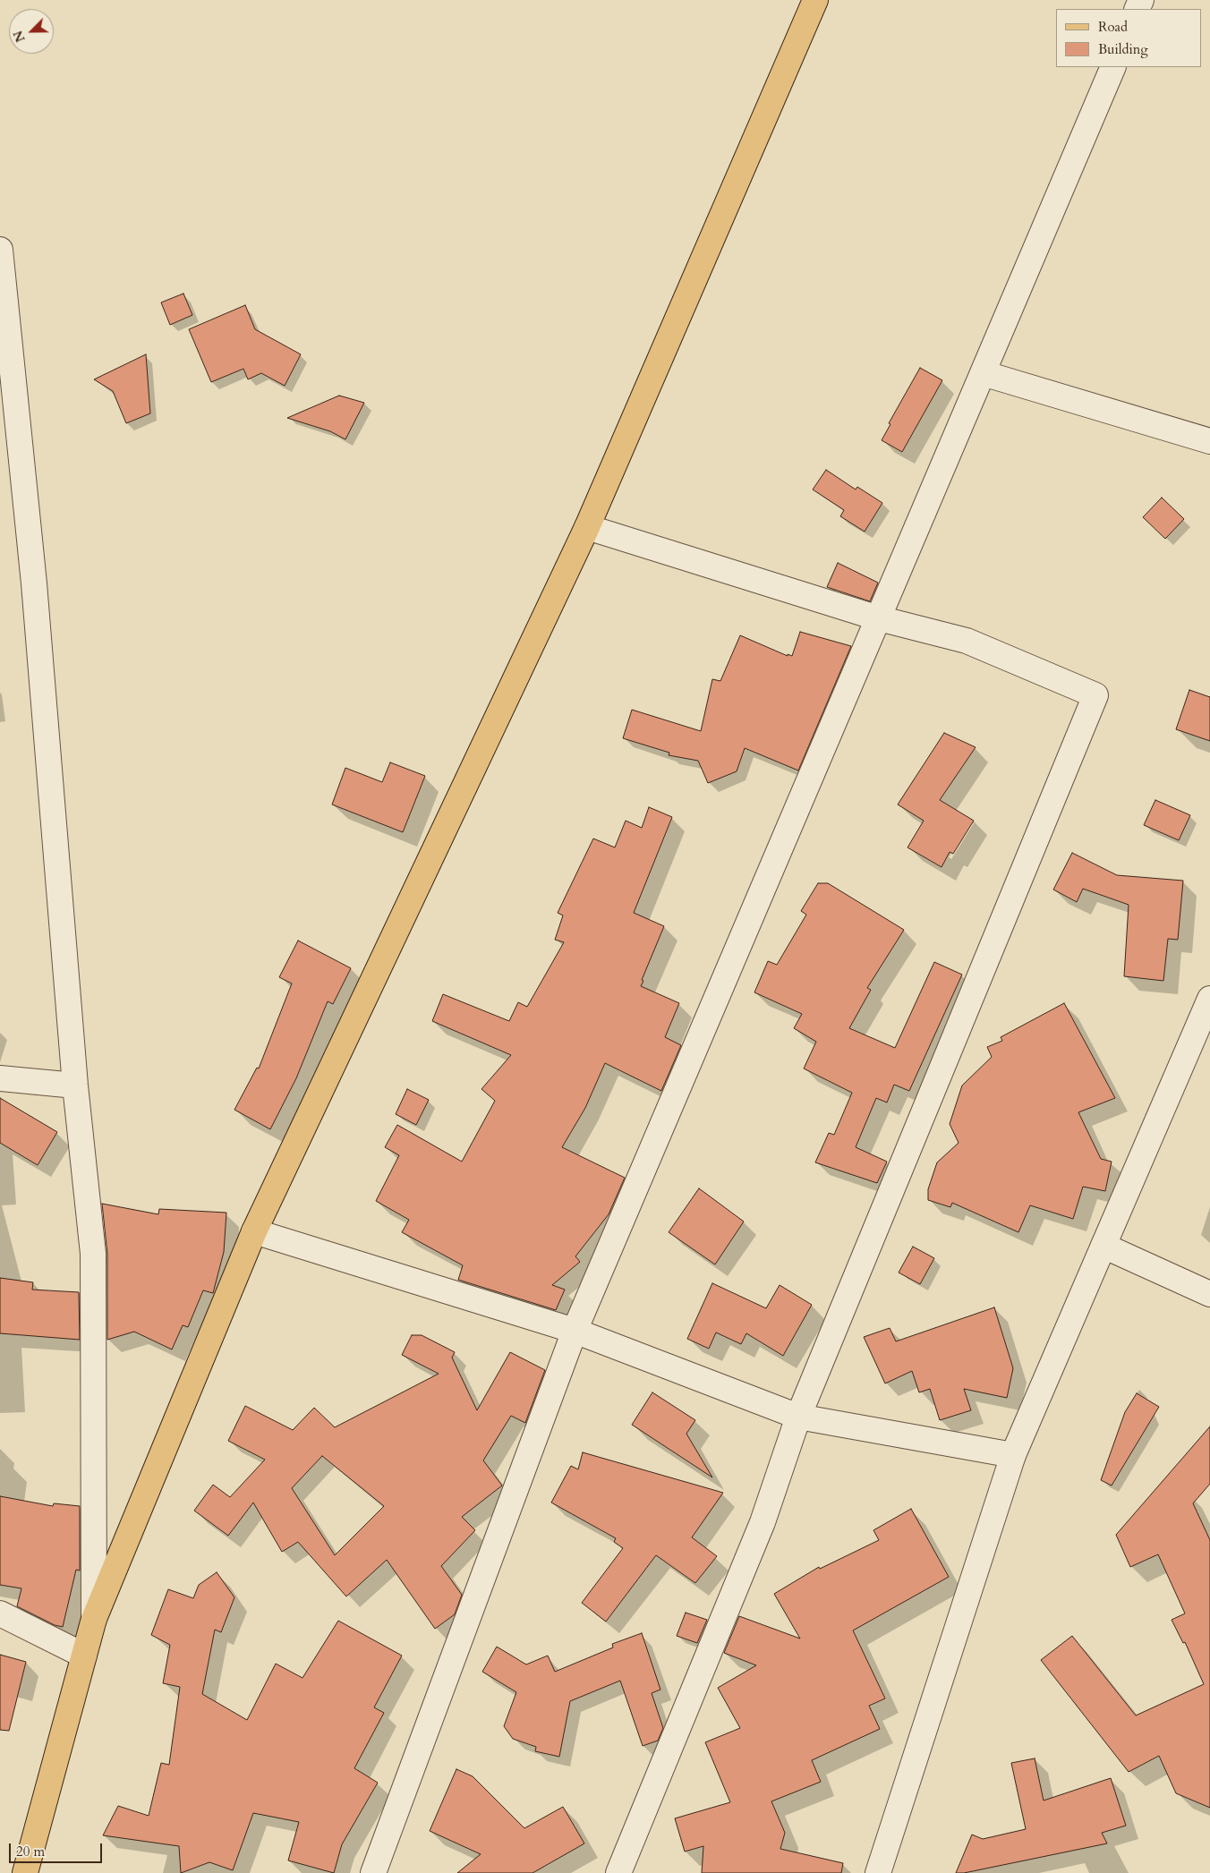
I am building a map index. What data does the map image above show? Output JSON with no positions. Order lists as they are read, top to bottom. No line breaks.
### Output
{"legend":["Road","Building"],"scale_bar":"20 m","north":"bottom left"}
